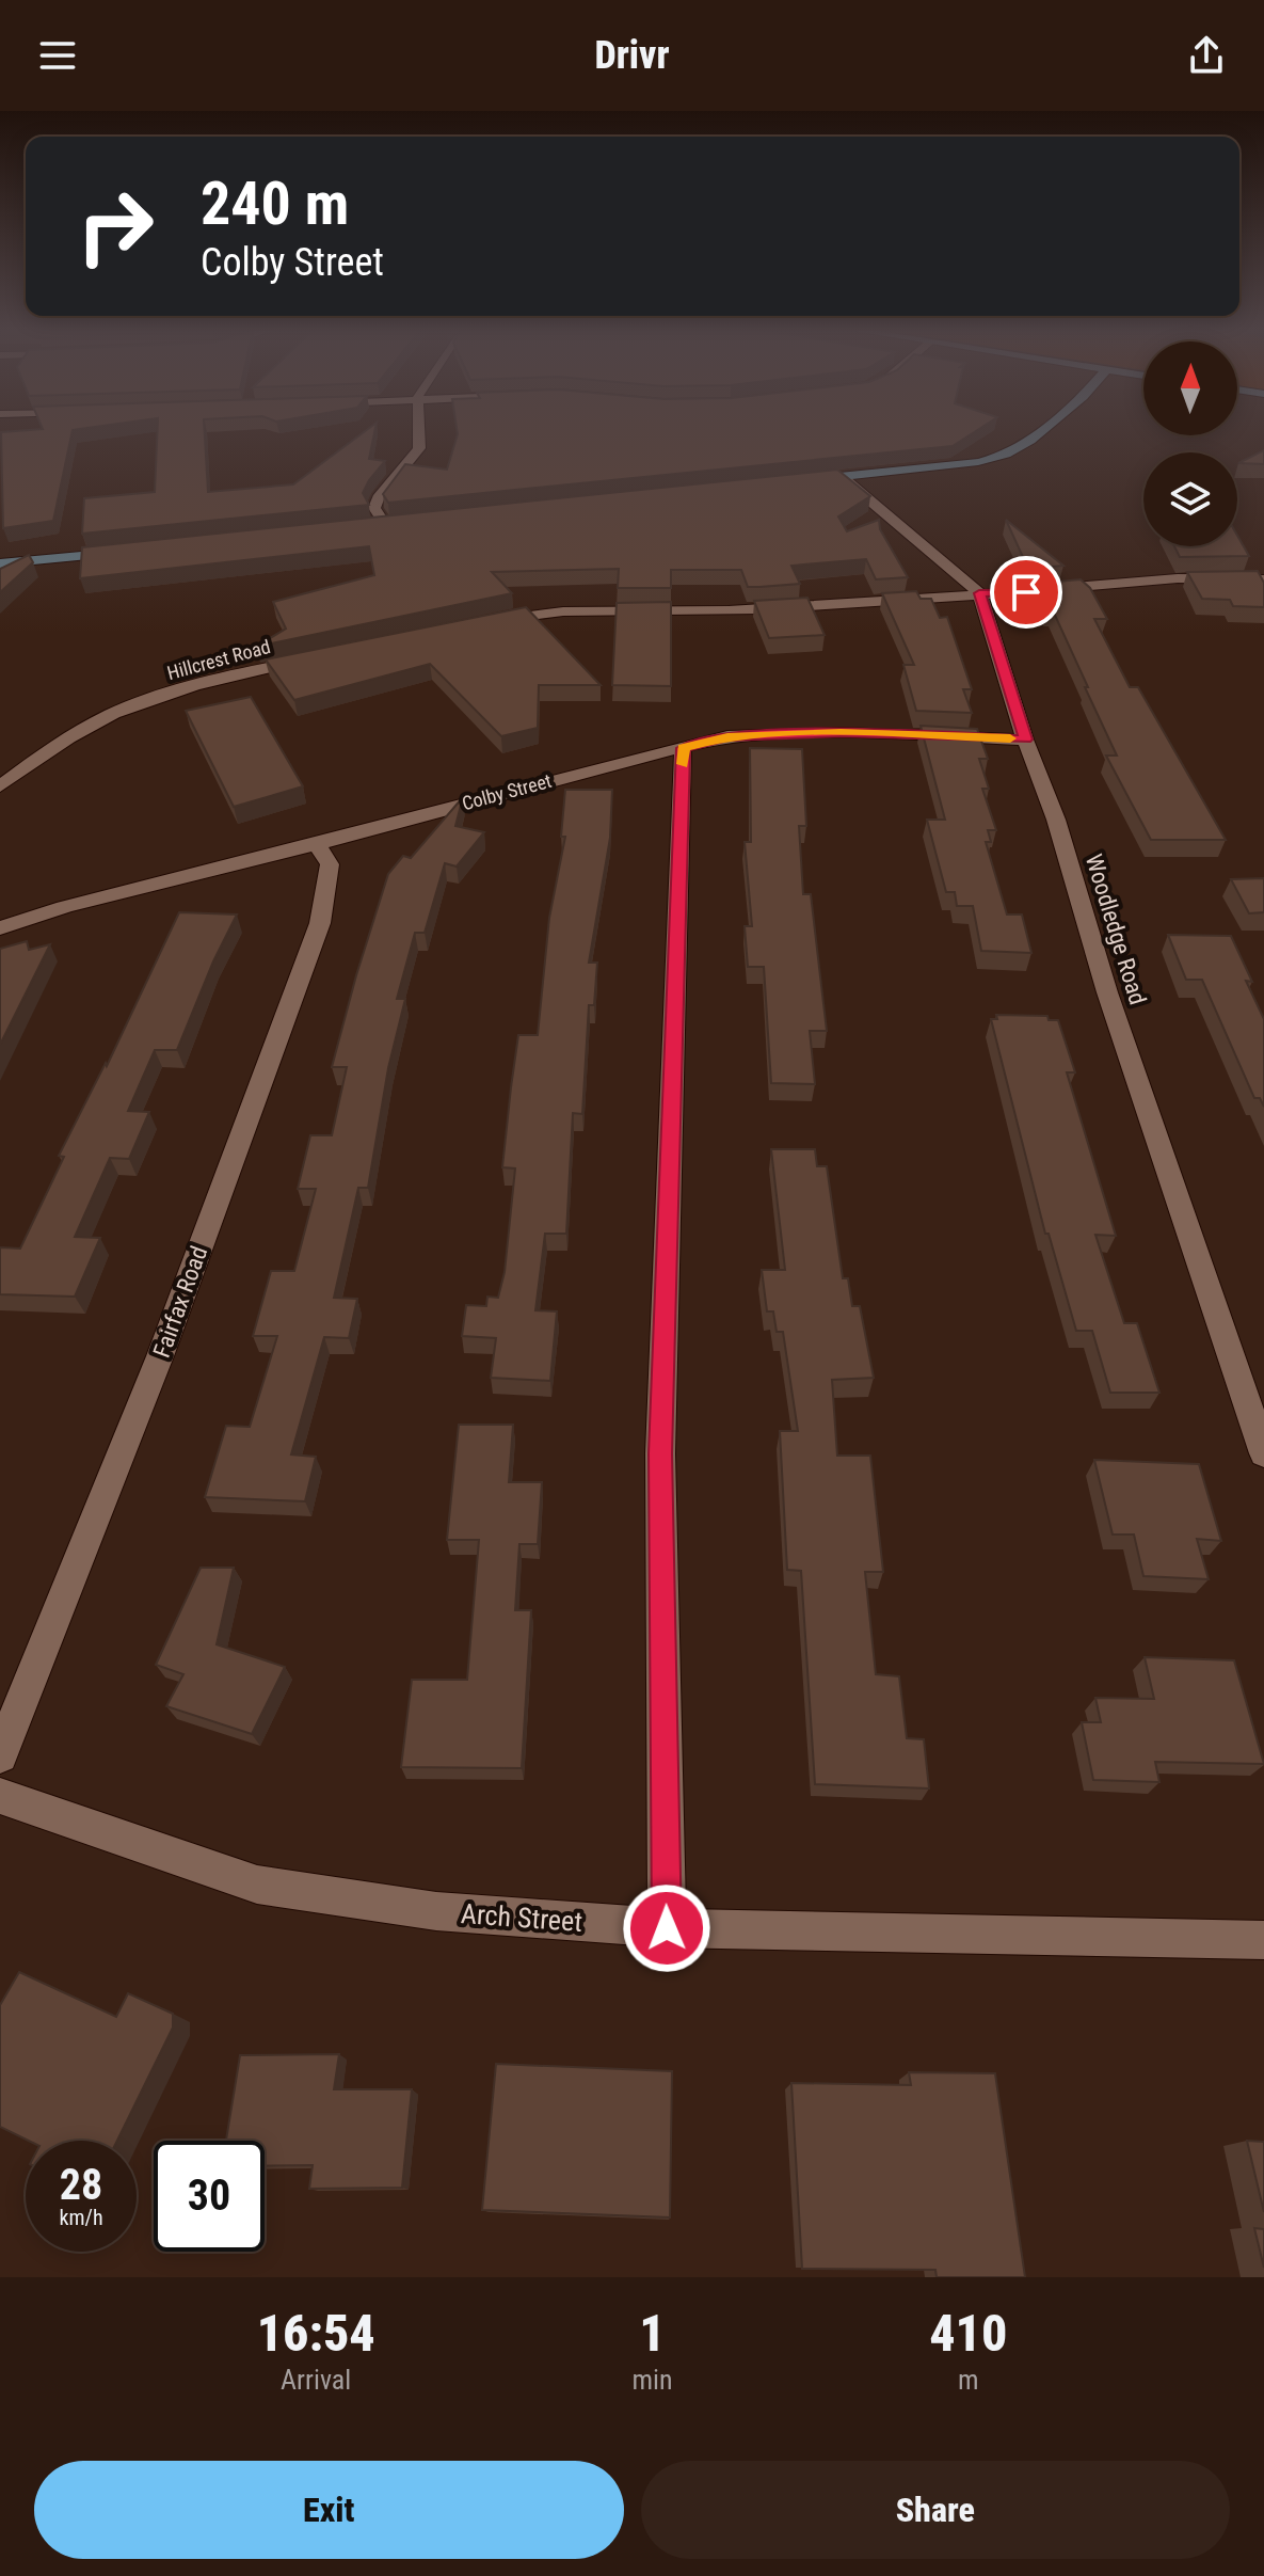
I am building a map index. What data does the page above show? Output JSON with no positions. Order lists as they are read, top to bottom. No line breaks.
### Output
{"streets":{"street":["Hillcrest Road","Colby Street","Woodledge Road","Fairfax Road","Arch Street"]},"crossings":[["Colby Street","Woodledge Road"],["Colby Street","Fairfax Road"]],"north":"top","page":{"header":"Drivr","turn":["240 m","Colby Street"],"speed":"28 km/h","limit":"30","eta":["16:54","Arrival","1","min","410","m"],"buttons":["Exit","Share"]}}
